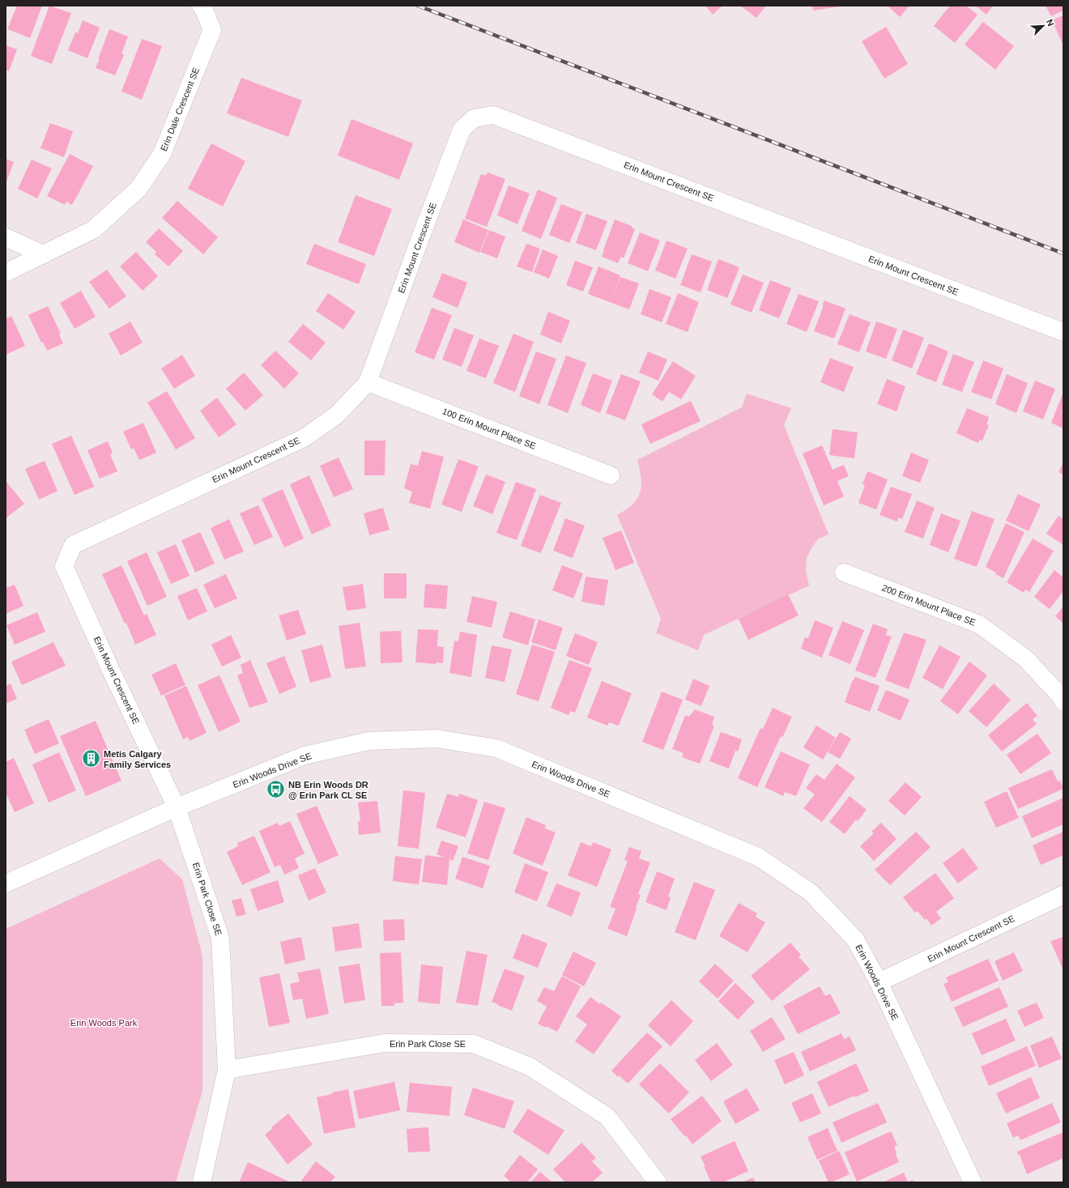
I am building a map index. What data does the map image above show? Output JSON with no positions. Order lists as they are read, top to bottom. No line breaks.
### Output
{"streets":{"street":["Erin Dale Crescent SE","Erin Mount Crescent SE","100 Erin Mount Place SE","200 Erin Mount Place SE","Erin Woods Drive SE","Erin Park Close SE"]},"crossings":[["Erin Mount Crescent SE","100 Erin Mount Place SE"],["Erin Mount Crescent SE","Erin Woods Drive SE"],["Erin Mount Crescent SE","Erin Park Close SE"],["Erin Woods Drive SE","Erin Park Close SE"]],"parks":["Erin Woods Park"],"places":{"building":["Metis Calgary Family Services"],"bus stop":["NB Erin Woods DR @ Erin Park CL SE"]},"north":"top right"}
